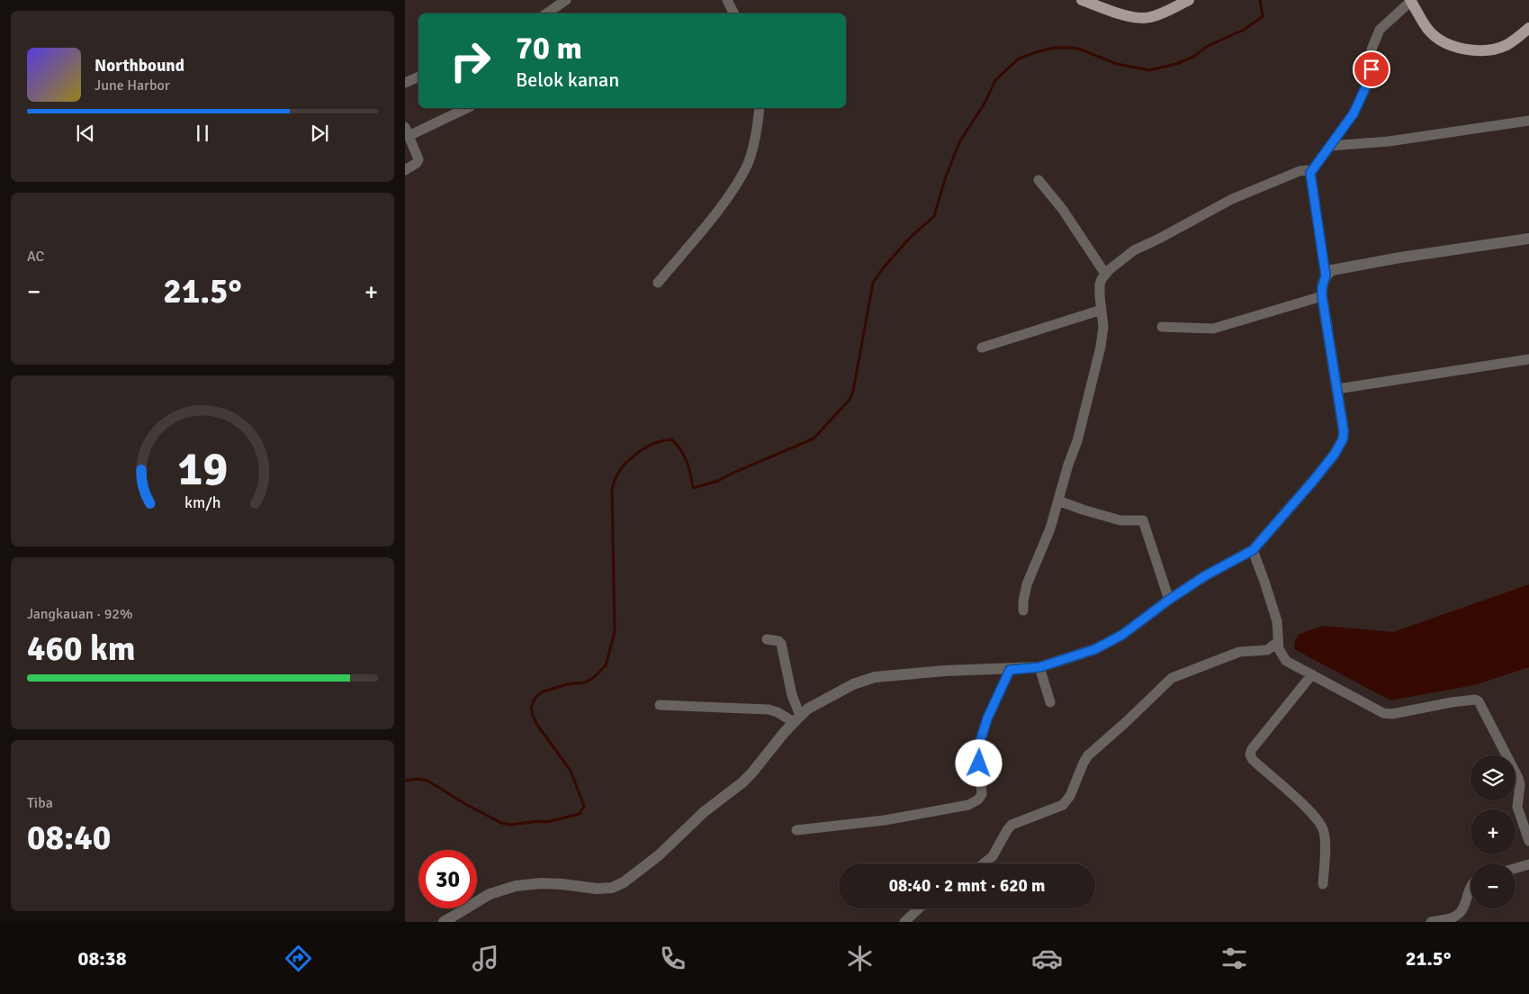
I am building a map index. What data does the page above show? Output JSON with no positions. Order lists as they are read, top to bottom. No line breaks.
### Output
{"page":{"turn":["70 m","Belok kanan"],"song":["Northbound","June Harbor"],"tile":["AC",["Jangkauan · 92%","460 km"],["Tiba","08:40"]],"heat":["−","21.5°","+"],"map_buttons":["+","−"],"limit":"30","trip":"08:40 · 2 mnt · 620 m","tabs":["08:38","21.5°"],"gauge":["19","km/h"]}}
